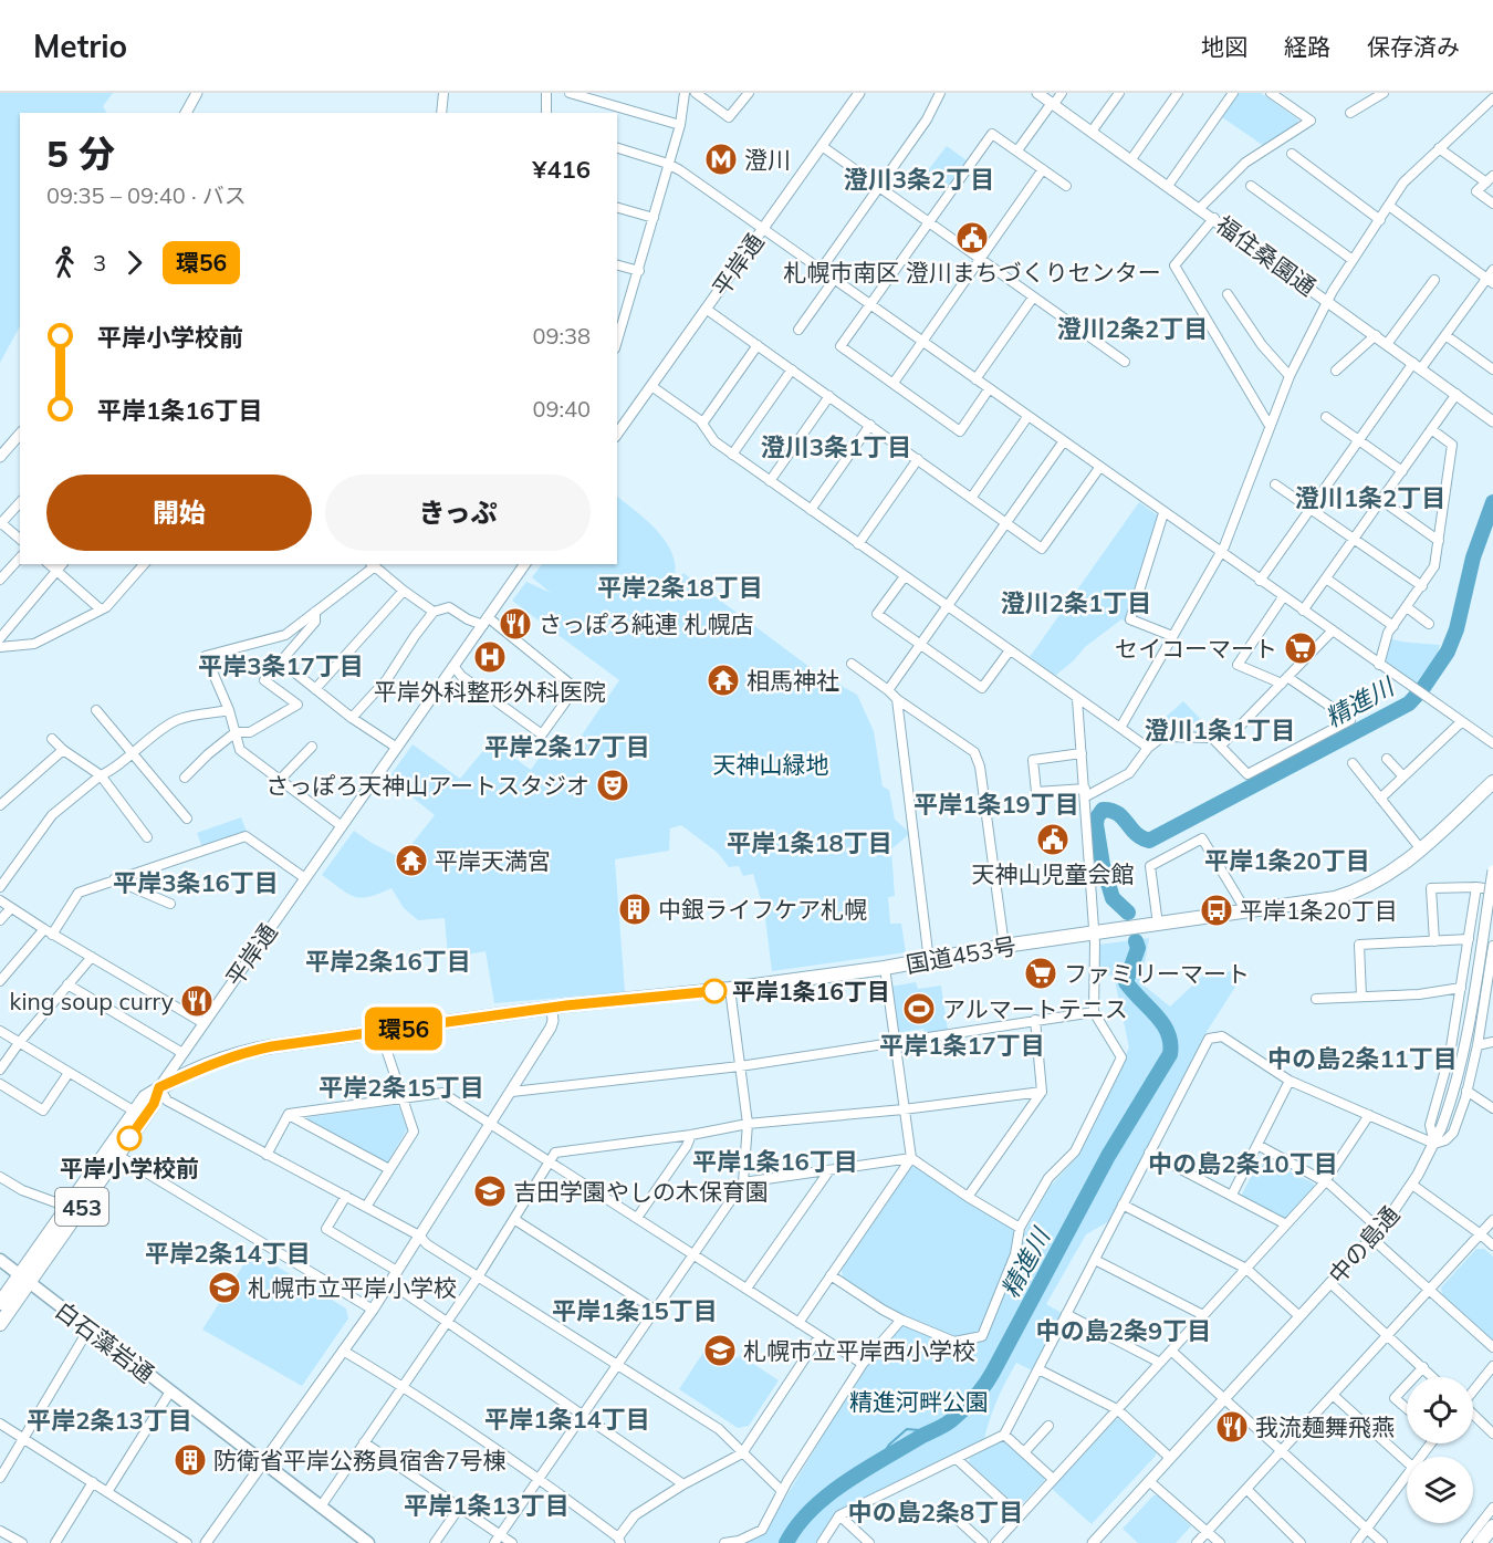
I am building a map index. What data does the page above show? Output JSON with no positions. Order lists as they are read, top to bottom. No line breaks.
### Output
{"streets":{"main road":["平岸通","国道453号","453","白石藻岩通"],"street":["福住桑園通","中の島通"]},"crossings":[["平岸通","国道453号"],["平岸通","白石藻岩通"]],"districts":["澄川3条2丁目","澄川2条2丁目","澄川3条1丁目","澄川1条2丁目","平岸2条18丁目","澄川2条1丁目","平岸3条17丁目","澄川1条1丁目","平岸2条17丁目","平岸1条19丁目","平岸1条18丁目","平岸1条20丁目","平岸3条16丁目","平岸2条16丁目","平岸1条17丁目","中の島2条11丁目","平岸2条15丁目","平岸1条16丁目","中の島2条10丁目","平岸2条14丁目","平岸1条15丁目","中の島2条9丁目","平岸1条14丁目","平岸2条13丁目","平岸1条13丁目","中の島2条8丁目"],"water":["精進川"],"parks":["天神山緑地","精進河畔公園"],"places":{"metro station":["澄川"],"public building":["札幌市南区 澄川まちづくりセンター","天神山児童会館"],"restaurant":["さっぽろ純連 札幌店","king soup curry","我流麺舞飛燕"],"supermarket":["セイコーマート","ファミリーマート"],"hospital":["平岸外科整形外科医院"],"temple":["相馬神社","平岸天満宮"],"theatre":["さっぽろ天神山アートスタジオ"],"building":["中銀ライフケア札幌","防衛省平岸公務員宿舎7号棟"],"bus stop":["平岸1条20丁目"],"other":["平岸1条16丁目","平岸小学校前"],"sports":["アルマートテニス"],"school or university":["吉田学園やしの木保育園","札幌市立平岸小学校","札幌市立平岸西小学校"]},"lines":["bus line 環56"],"page":{"header":"Metrio","nav":["地図","経路","保存済み"],"on_map":"環56","heading":["5 分","09:35 – 09:40 · バス","¥416"],"legs":["3","環56"],"list":[{"name":"平岸小学校前","value":"09:38"},{"name":"平岸1条16丁目","value":"09:40"}],"buttons":["開始","きっぷ"]}}
